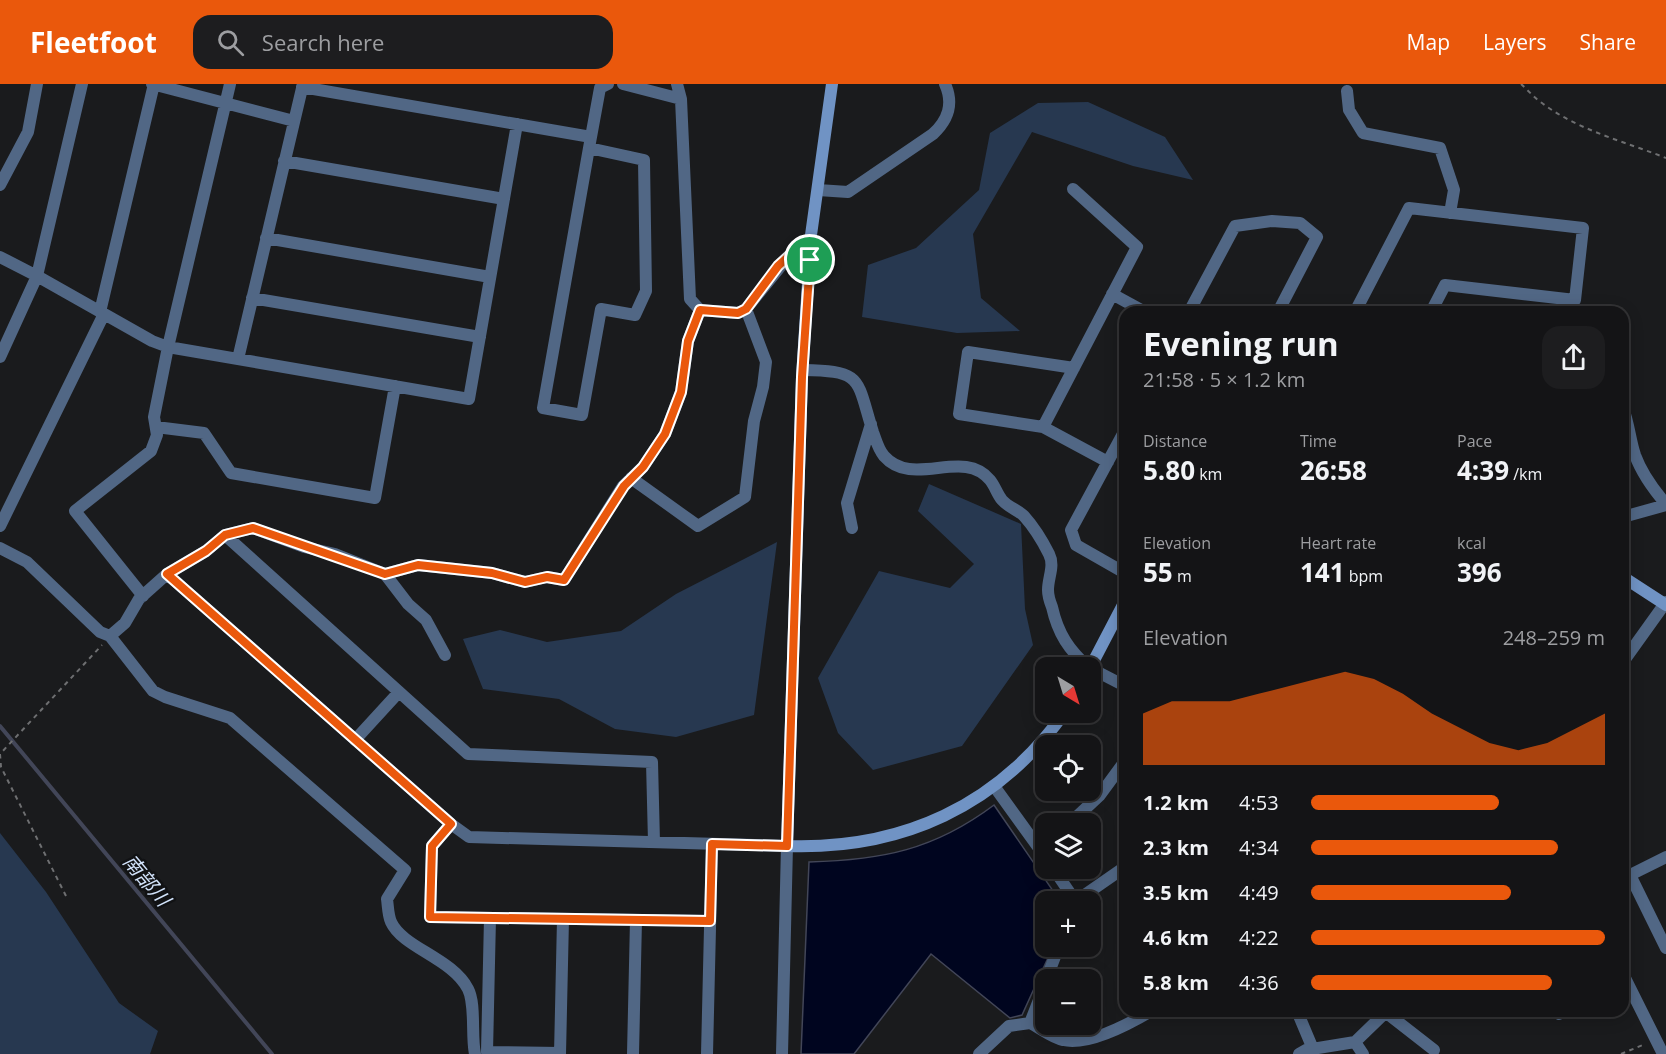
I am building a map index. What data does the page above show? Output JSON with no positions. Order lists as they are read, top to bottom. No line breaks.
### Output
{"water":["南部川"],"north":"bottom right","page":{"header":"Fleetfoot","search":"Search here","nav":["Map","Layers","Share"],"heading":["Evening run","21:58 · 5 × 1.2 km"],"stats":[["Distance","5.80 km"],["Time","26:58"],["Pace","4:39 /km"],["Elevation","55 m"],["Heart rate","141 bpm"],["kcal","396"]],"chart":["Elevation","248–259 m"],"map_buttons":["+","−"],"list":[{"name":"1.2 km","note":"4:53"},{"name":"2.3 km","note":"4:34"},{"name":"3.5 km","note":"4:49"},{"name":"4.6 km","note":"4:22"},{"name":"5.8 km","note":"4:36"}]}}
